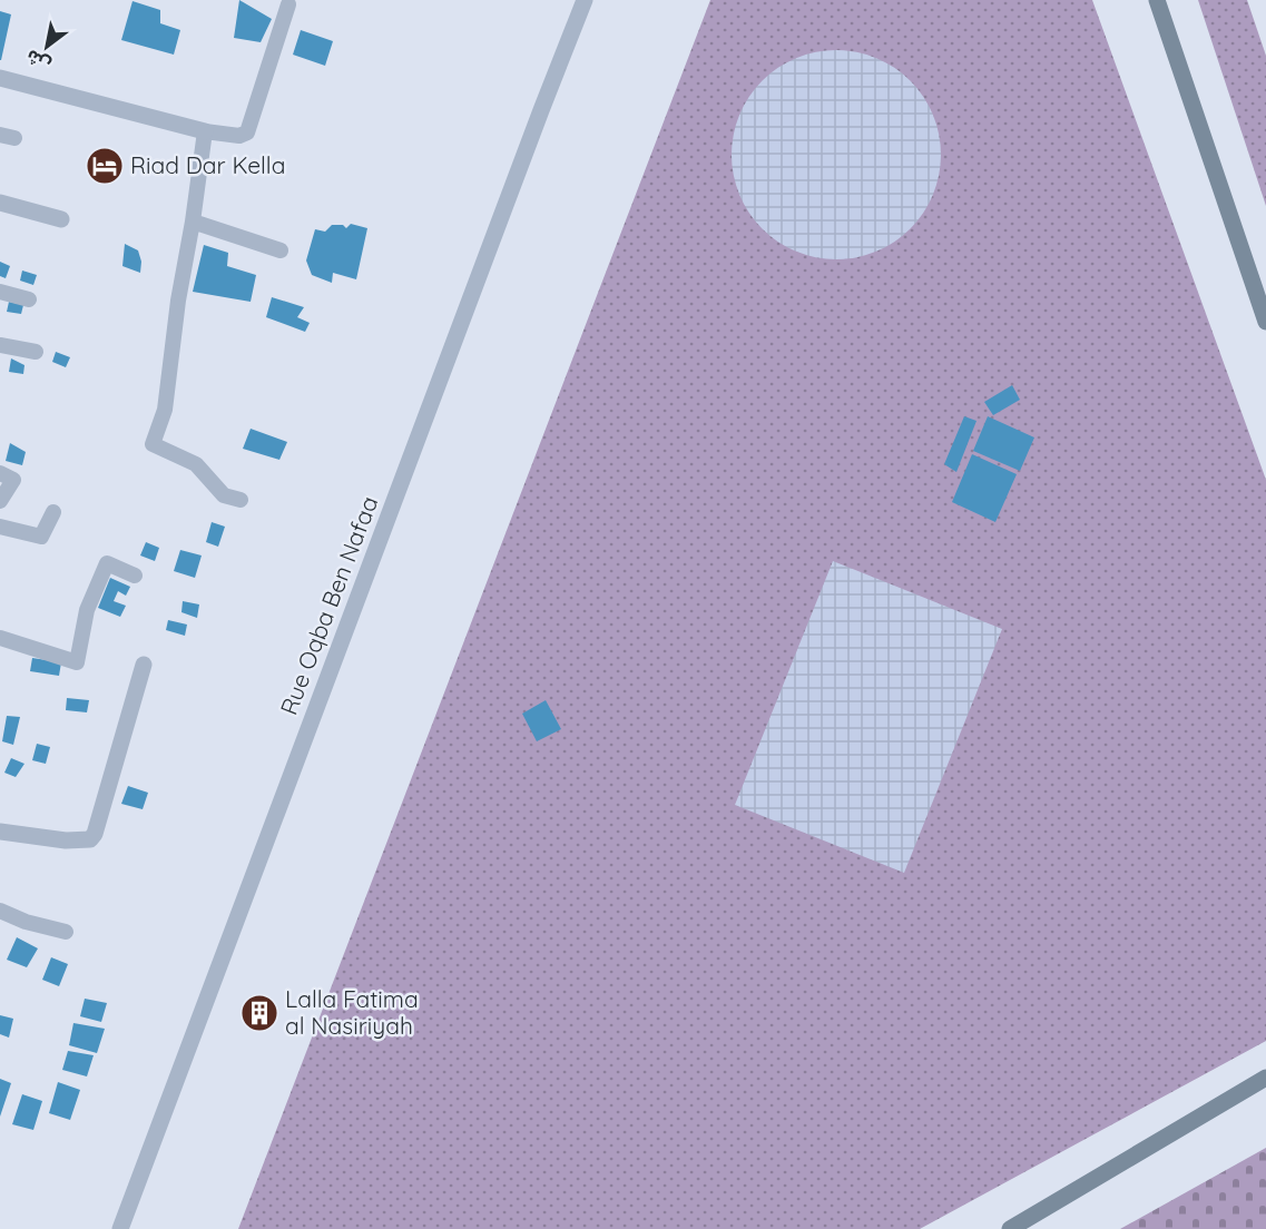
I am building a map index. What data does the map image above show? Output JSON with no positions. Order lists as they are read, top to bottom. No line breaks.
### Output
{"streets":{"street":["Rue Oqba Ben Nafaa"]},"places":{"hotel":["Riad Dar Kella"],"building":["Lalla Fatima al Nasiriyah"]},"north":"bottom left"}
